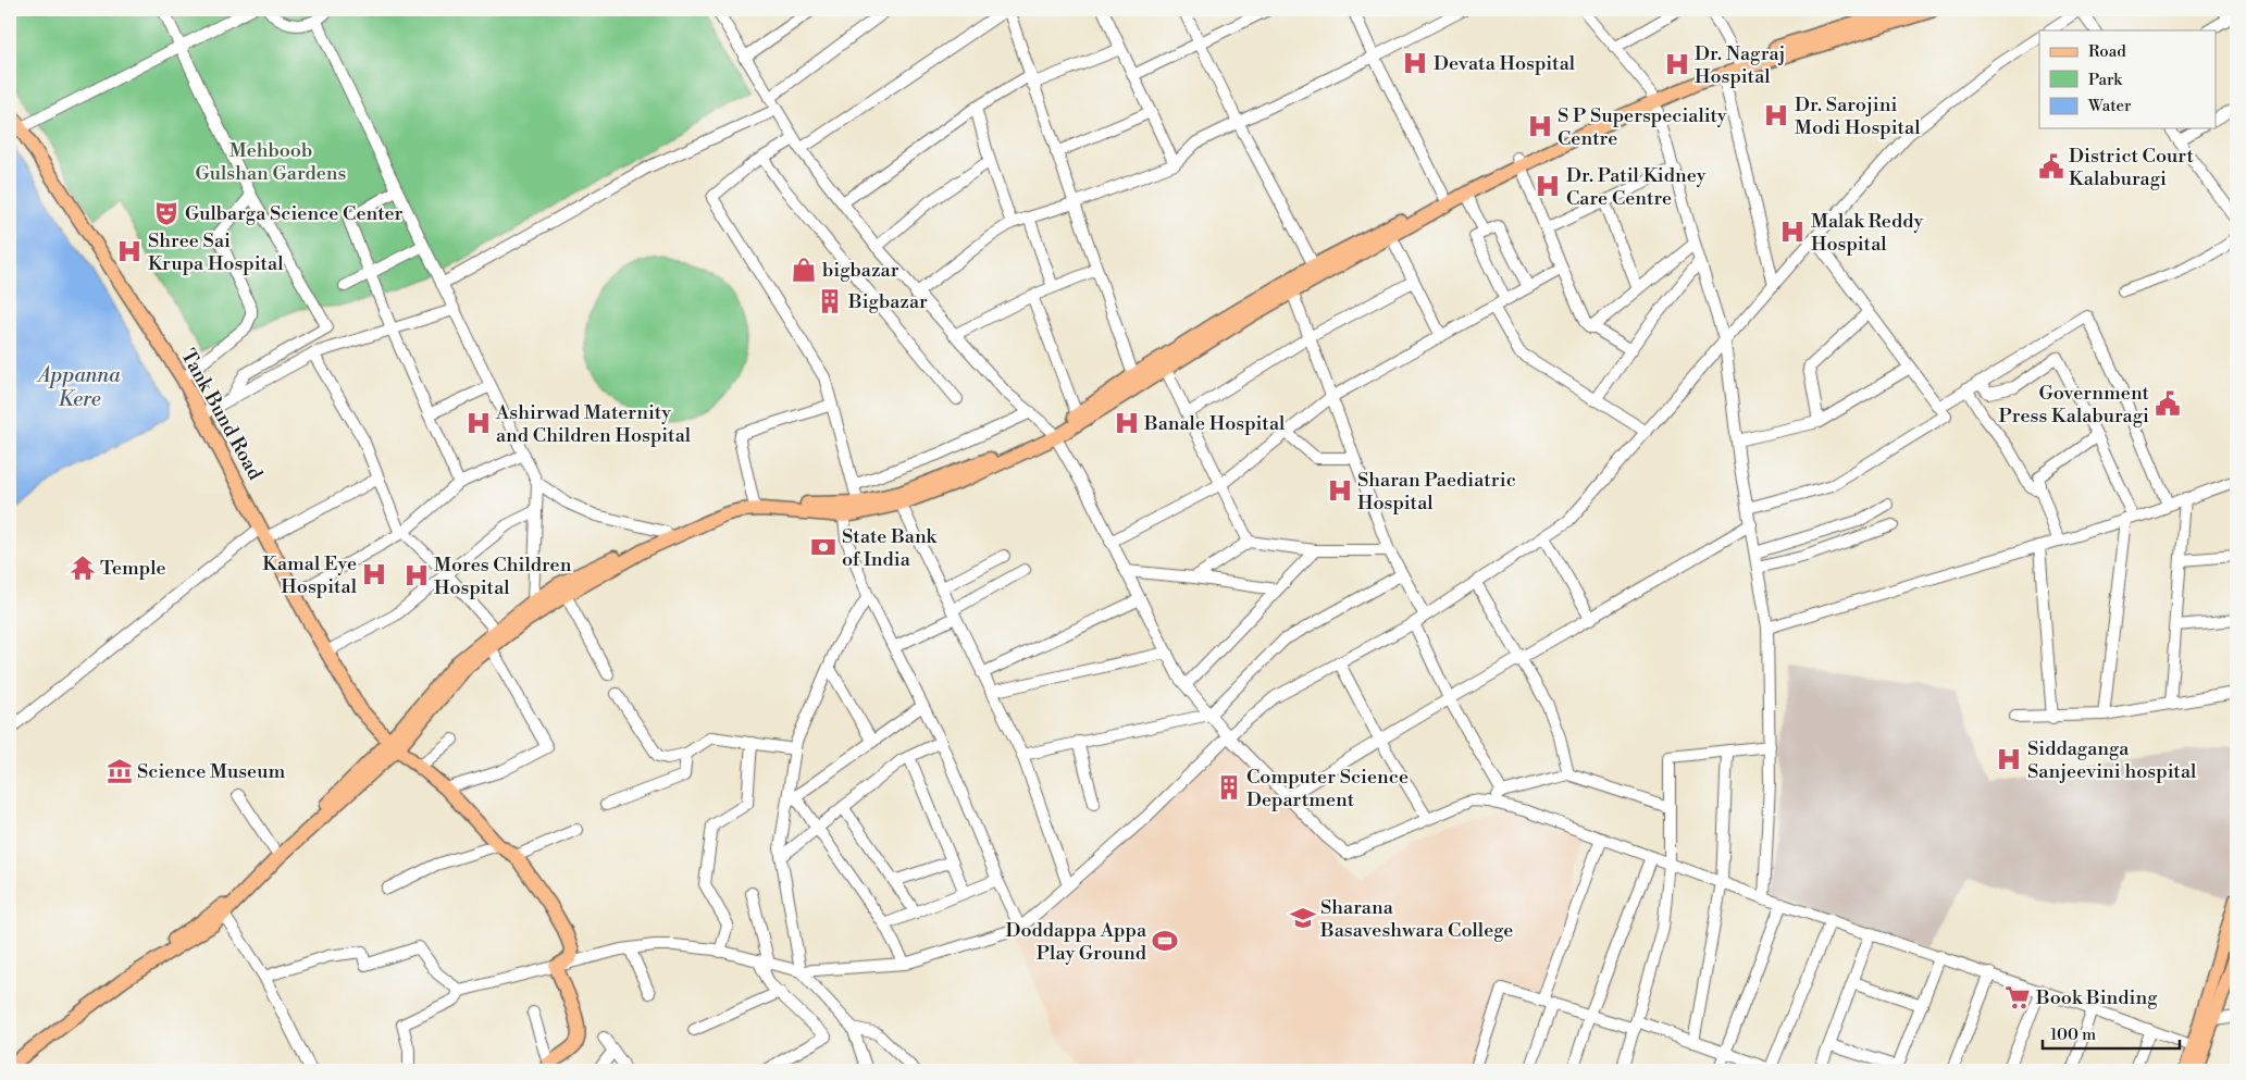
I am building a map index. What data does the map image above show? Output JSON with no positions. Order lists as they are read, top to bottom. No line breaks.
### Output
{"streets":{"main road":["Tank Bund Road"]},"water":["Appanna Kere"],"parks":["Mehboob Gulshan Gardens"],"places":{"hospital":["Devata Hospital","Dr. Nagraj Hospital","Dr. Sarojini Modi Hospital","S P Superspeciality Centre","Dr. Patil Kidney Care Centre","Malak Reddy Hospital","Shree Sai Krupa Hospital","Ashirwad Maternity and Children Hospital","Banale Hospital","Sharan Paediatric Hospital","Kamal Eye Hospital","Mores Children Hospital","Siddaganga Sanjeevini hospital"],"public building":["District Court Kalaburagi","Government Press Kalaburagi"],"theatre":["Gulbarga Science Center"],"shop":["bigbazar"],"building":["Bigbazar","Computer Science Department"],"bank":["State Bank of India"],"temple":["Temple"],"museum":["Science Museum"],"school or university":["Sharana Basaveshwara College"],"sports":["Doddappa Appa Play Ground"],"supermarket":["Book Binding"]},"legend":["Road","Park","Water"],"scale_bar":"100 m"}
